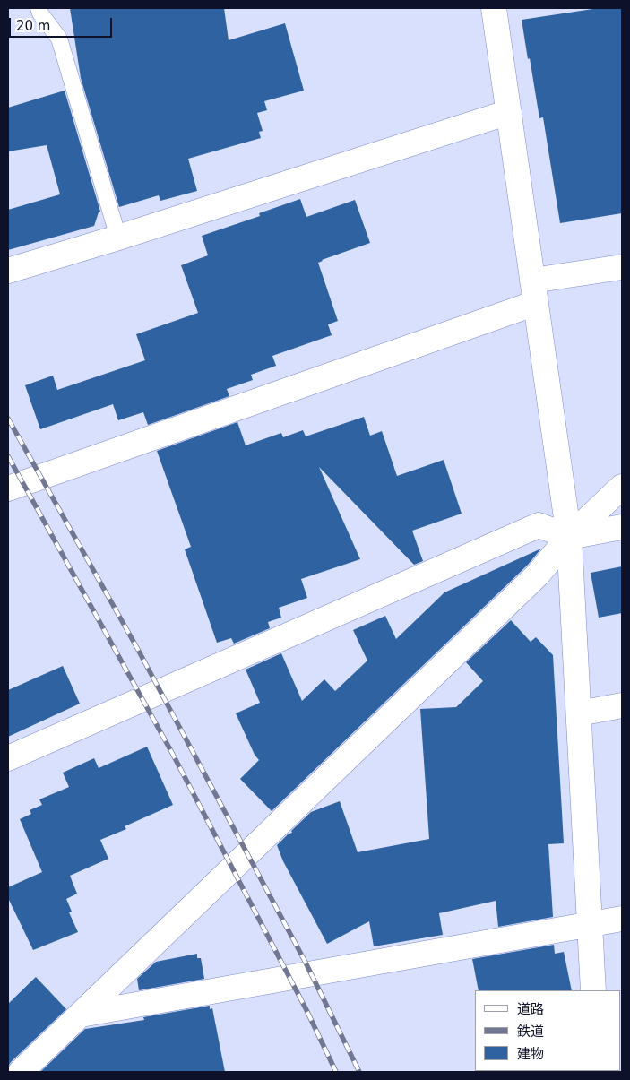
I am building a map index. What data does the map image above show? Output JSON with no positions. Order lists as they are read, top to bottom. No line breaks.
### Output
{"legend":["道路","鉄道","建物"],"scale_bar":"20 m"}
